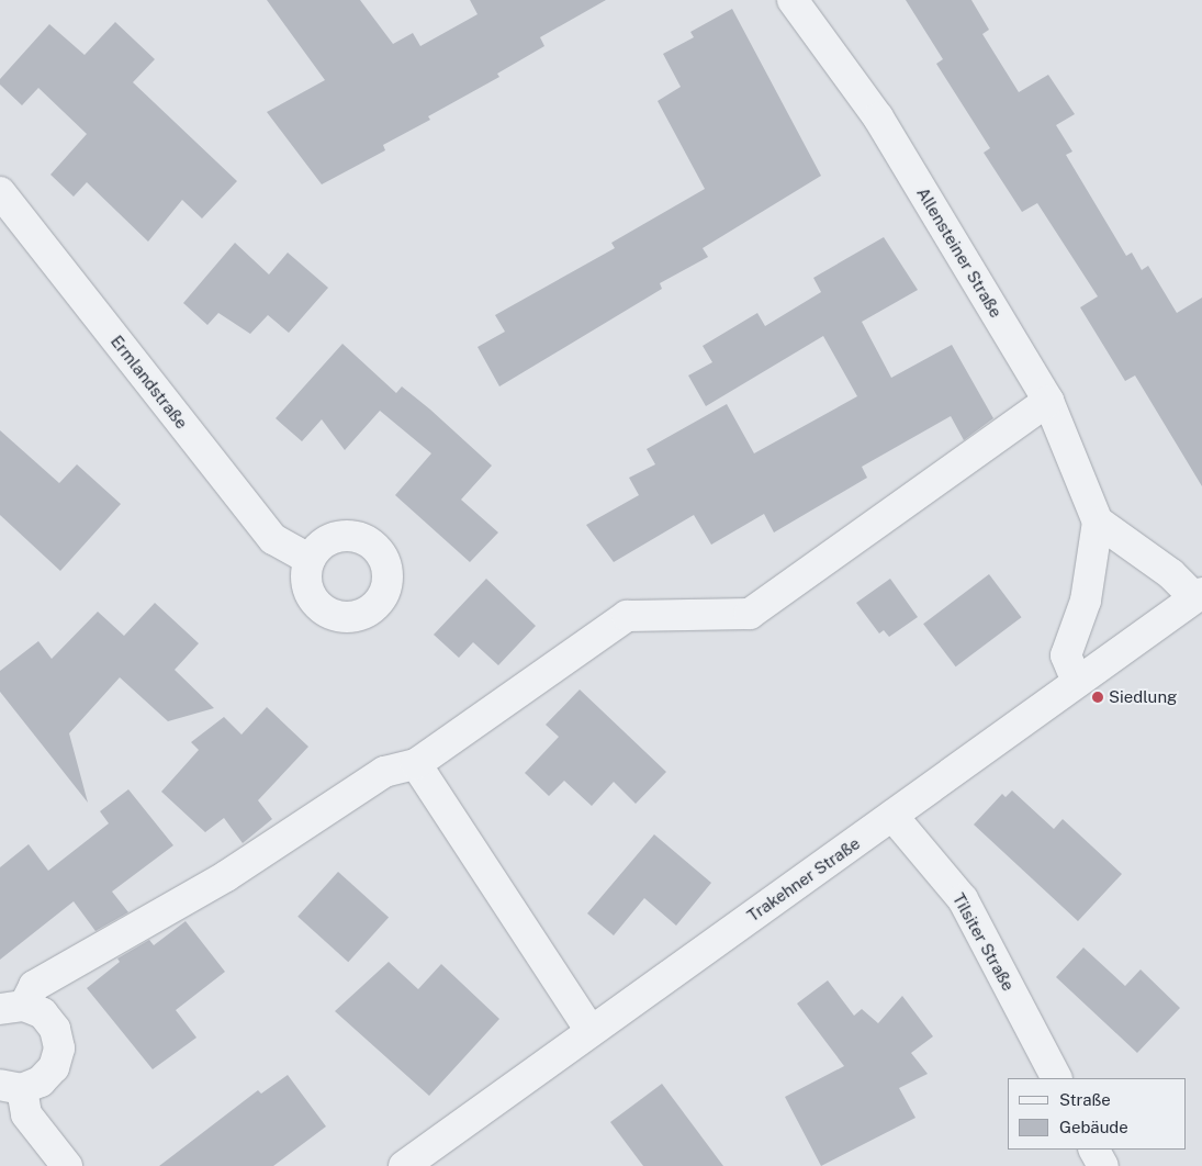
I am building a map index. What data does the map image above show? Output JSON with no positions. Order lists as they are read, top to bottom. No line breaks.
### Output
{"streets":{"street":["Allensteiner Straße","Ermlandstraße","Trakehner Straße","Tilsiter Straße"]},"crossings":[["Trakehner Straße","Tilsiter Straße"]],"places":["Siedlung"],"legend":["Straße","Gebäude"]}
